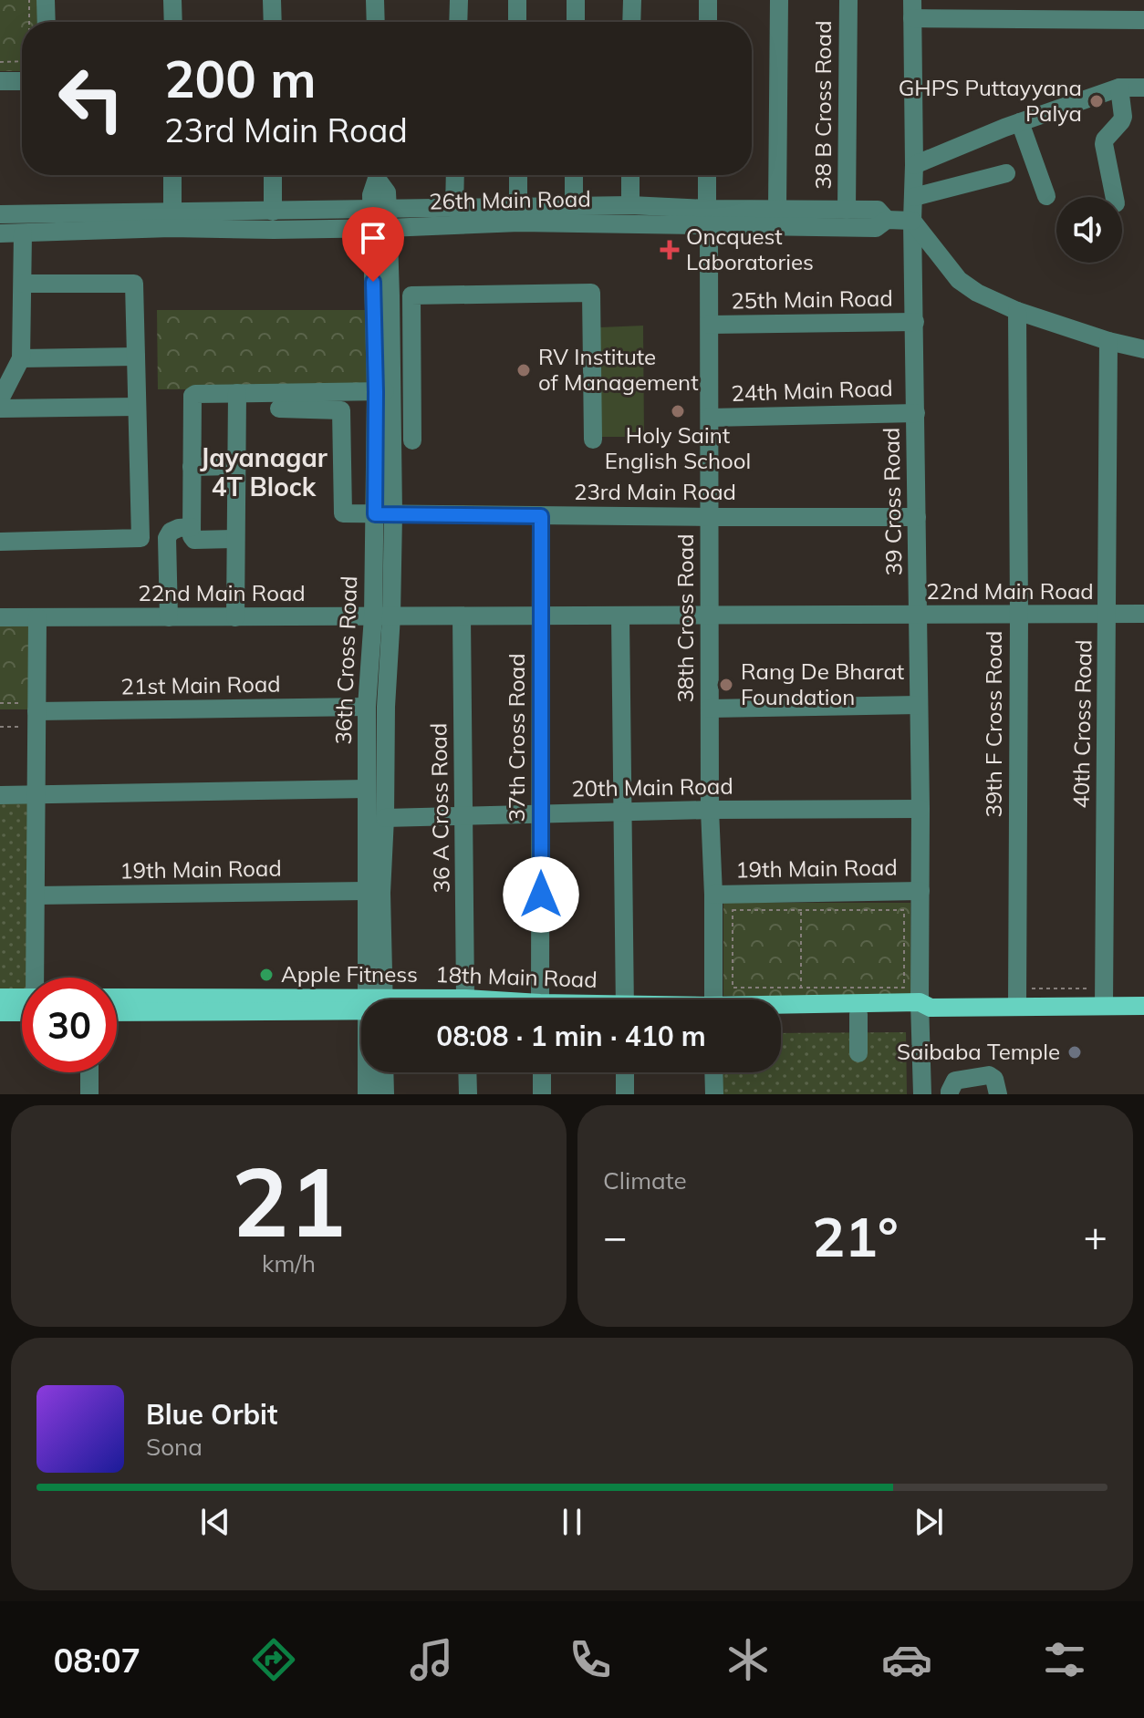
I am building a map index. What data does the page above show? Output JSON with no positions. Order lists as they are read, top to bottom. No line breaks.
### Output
{"streets":{"main road":["18th Main Road"],"street":["38 B Cross Road","26th Main Road","25th Main Road","24th Main Road","23rd Main Road","39 Cross Road","22nd Main Road","38th Cross Road","36th Cross Road","21st Main Road","39th F Cross Road","40th Cross Road","37th Cross Road","20th Main Road","36 A Cross Road","19th Main Road"]},"crossings":[["38 B Cross Road","26th Main Road"],["26th Main Road","39 Cross Road"],["26th Main Road","38th Cross Road"],["26th Main Road","36th Cross Road"],["25th Main Road","39 Cross Road"],["25th Main Road","38th Cross Road"],["24th Main Road","39 Cross Road"],["24th Main Road","38th Cross Road"],["23rd Main Road","39 Cross Road"],["23rd Main Road","38th Cross Road"],["23rd Main Road","36th Cross Road"],["23rd Main Road","37th Cross Road"],["39 Cross Road","22nd Main Road"],["39 Cross Road","20th Main Road"],["39 Cross Road","19th Main Road"],["39 Cross Road","18th Main Road"],["22nd Main Road","38th Cross Road"],["22nd Main Road","36th Cross Road"],["22nd Main Road","39th F Cross Road"],["22nd Main Road","40th Cross Road"],["22nd Main Road","37th Cross Road"],["22nd Main Road","36 A Cross Road"],["38th Cross Road","20th Main Road"],["38th Cross Road","19th Main Road"],["36th Cross Road","21st Main Road"],["36th Cross Road","20th Main Road"],["36th Cross Road","19th Main Road"],["39th F Cross Road","18th Main Road"],["40th Cross Road","18th Main Road"],["37th Cross Road","20th Main Road"],["20th Main Road","36 A Cross Road"]],"districts":["Jayanagar 4T Block"],"places":{"other":["GHPS Puttayyana Palya","RV Institute of Management","Holy Saint English School","Rang De Bharat Foundation","Apple Fitness","Saibaba Temple"],"health":["Oncquest Laboratories"]},"page":{"turn":["200 m","23rd Main Road"],"limit":"30","trip":"08:08 · 1 min · 410 m","tile":[["21","km/h"],"Climate"],"heat":["−","21°","+"],"song":["Blue Orbit","Sona"],"tabs":"08:07"}}
